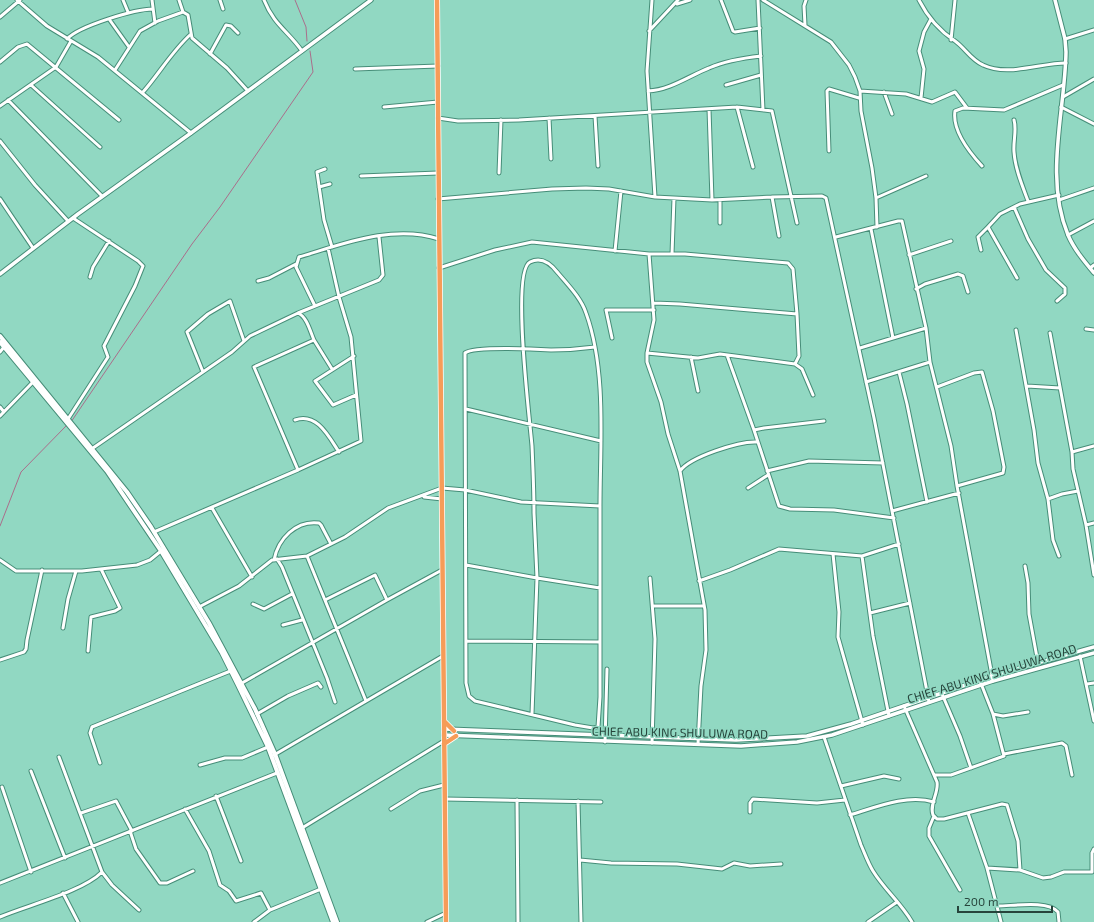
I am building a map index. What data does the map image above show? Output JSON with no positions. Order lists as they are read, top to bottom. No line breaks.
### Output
{"streets":{"street":["CHIEF ABU KING SHULUWA ROAD"]},"scale_bar":"200 m"}
